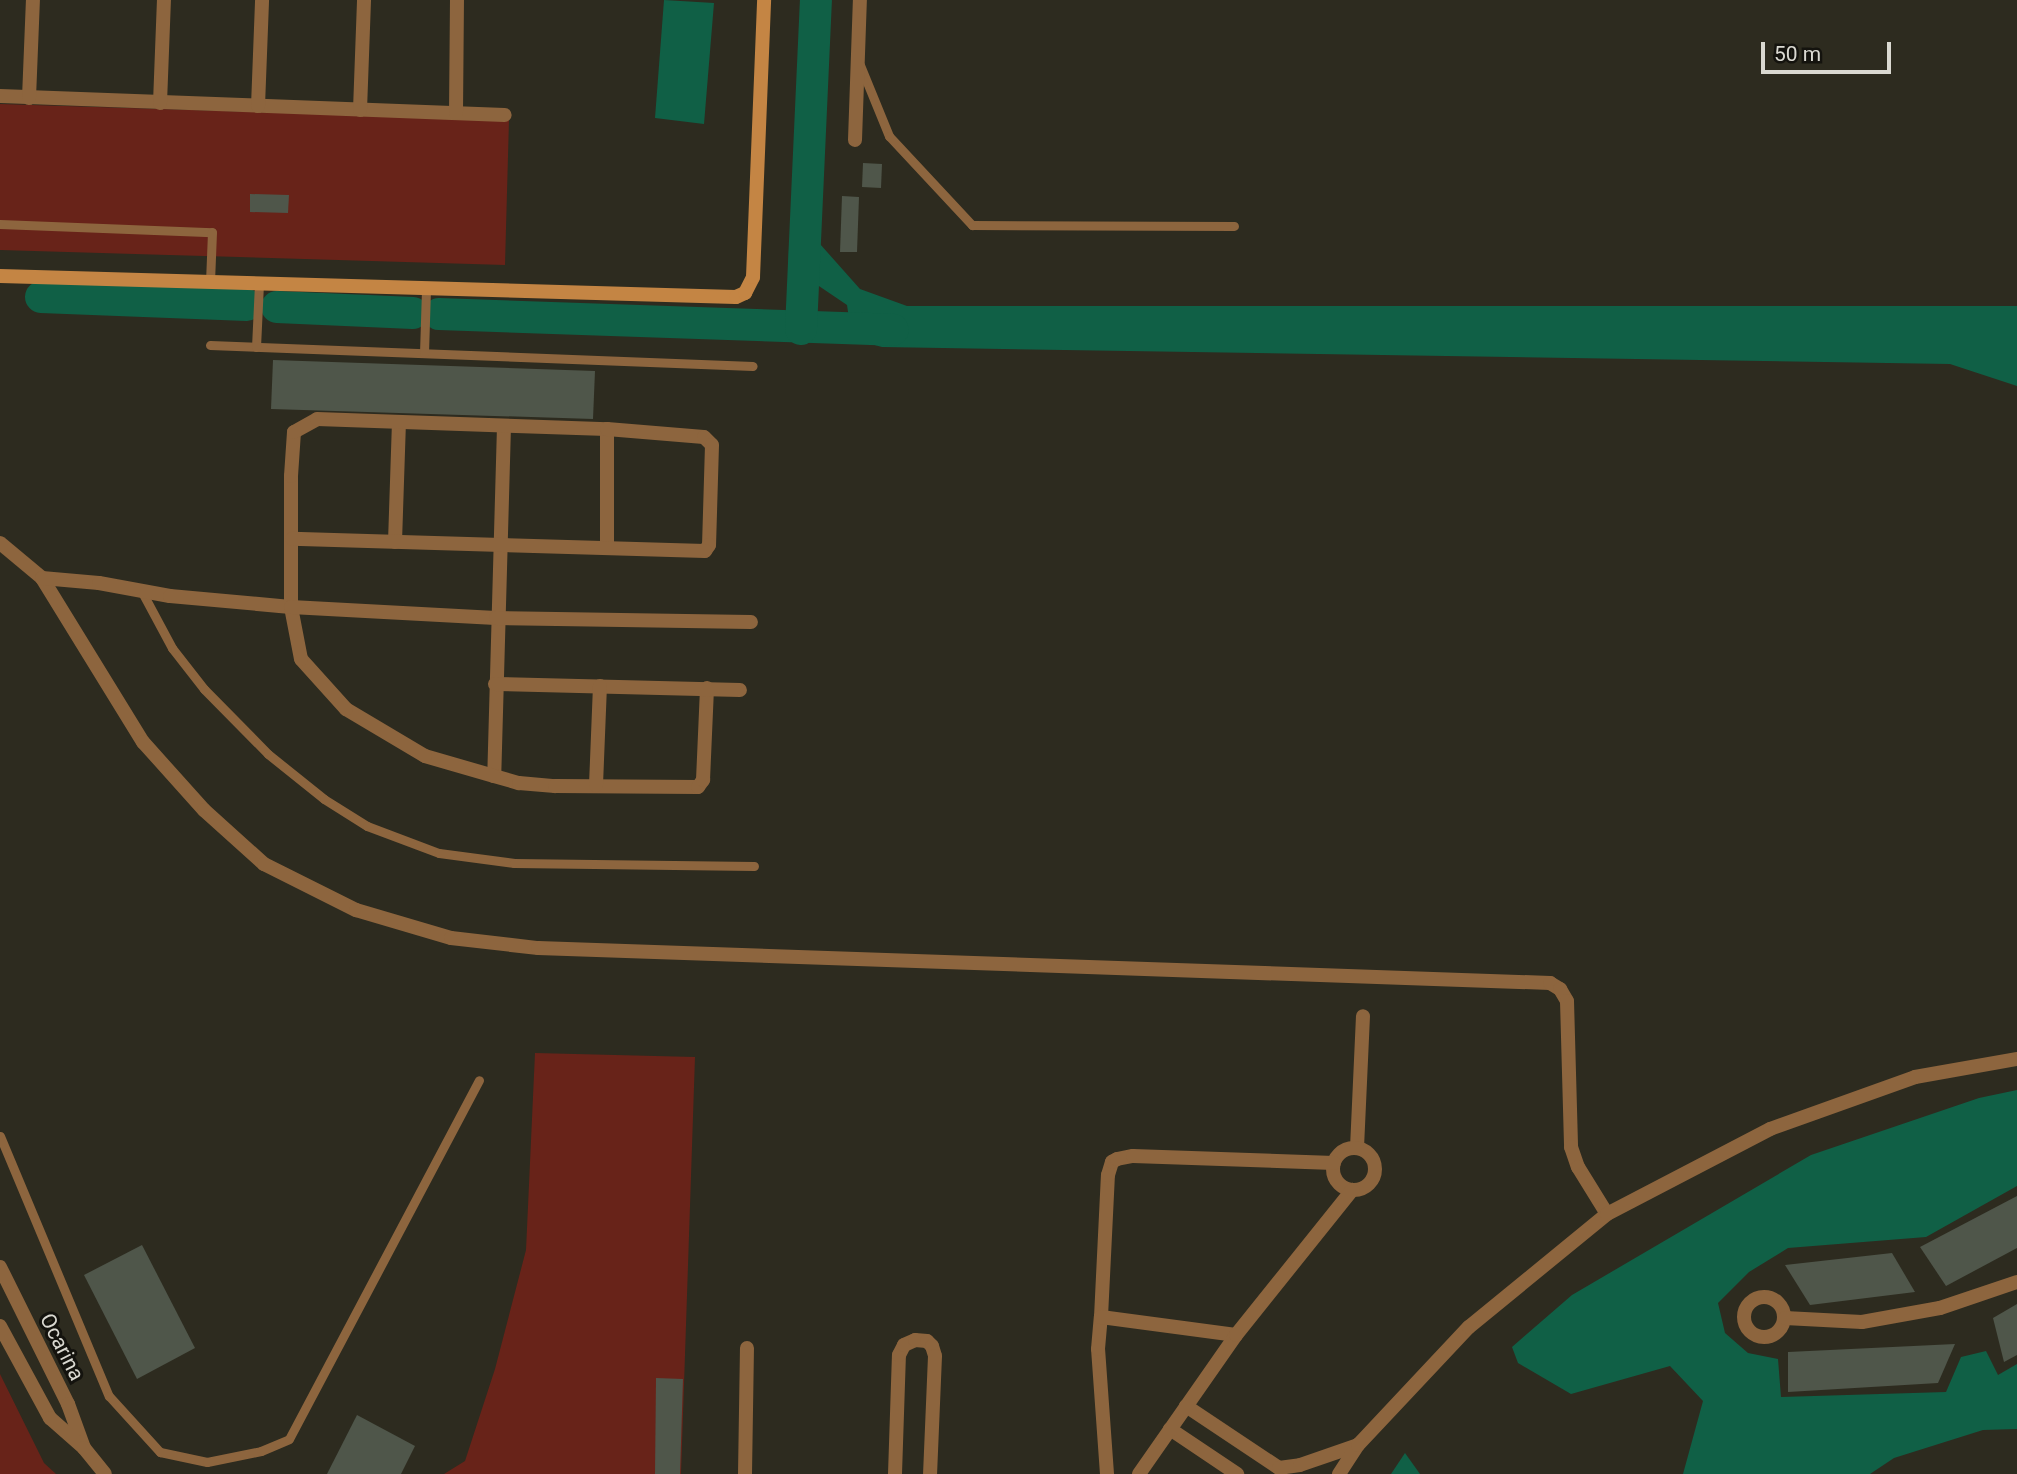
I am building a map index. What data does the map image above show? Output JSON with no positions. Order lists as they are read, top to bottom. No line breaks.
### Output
{"streets":{"street":["Ocarina"]},"scale_bar":"50 m"}
